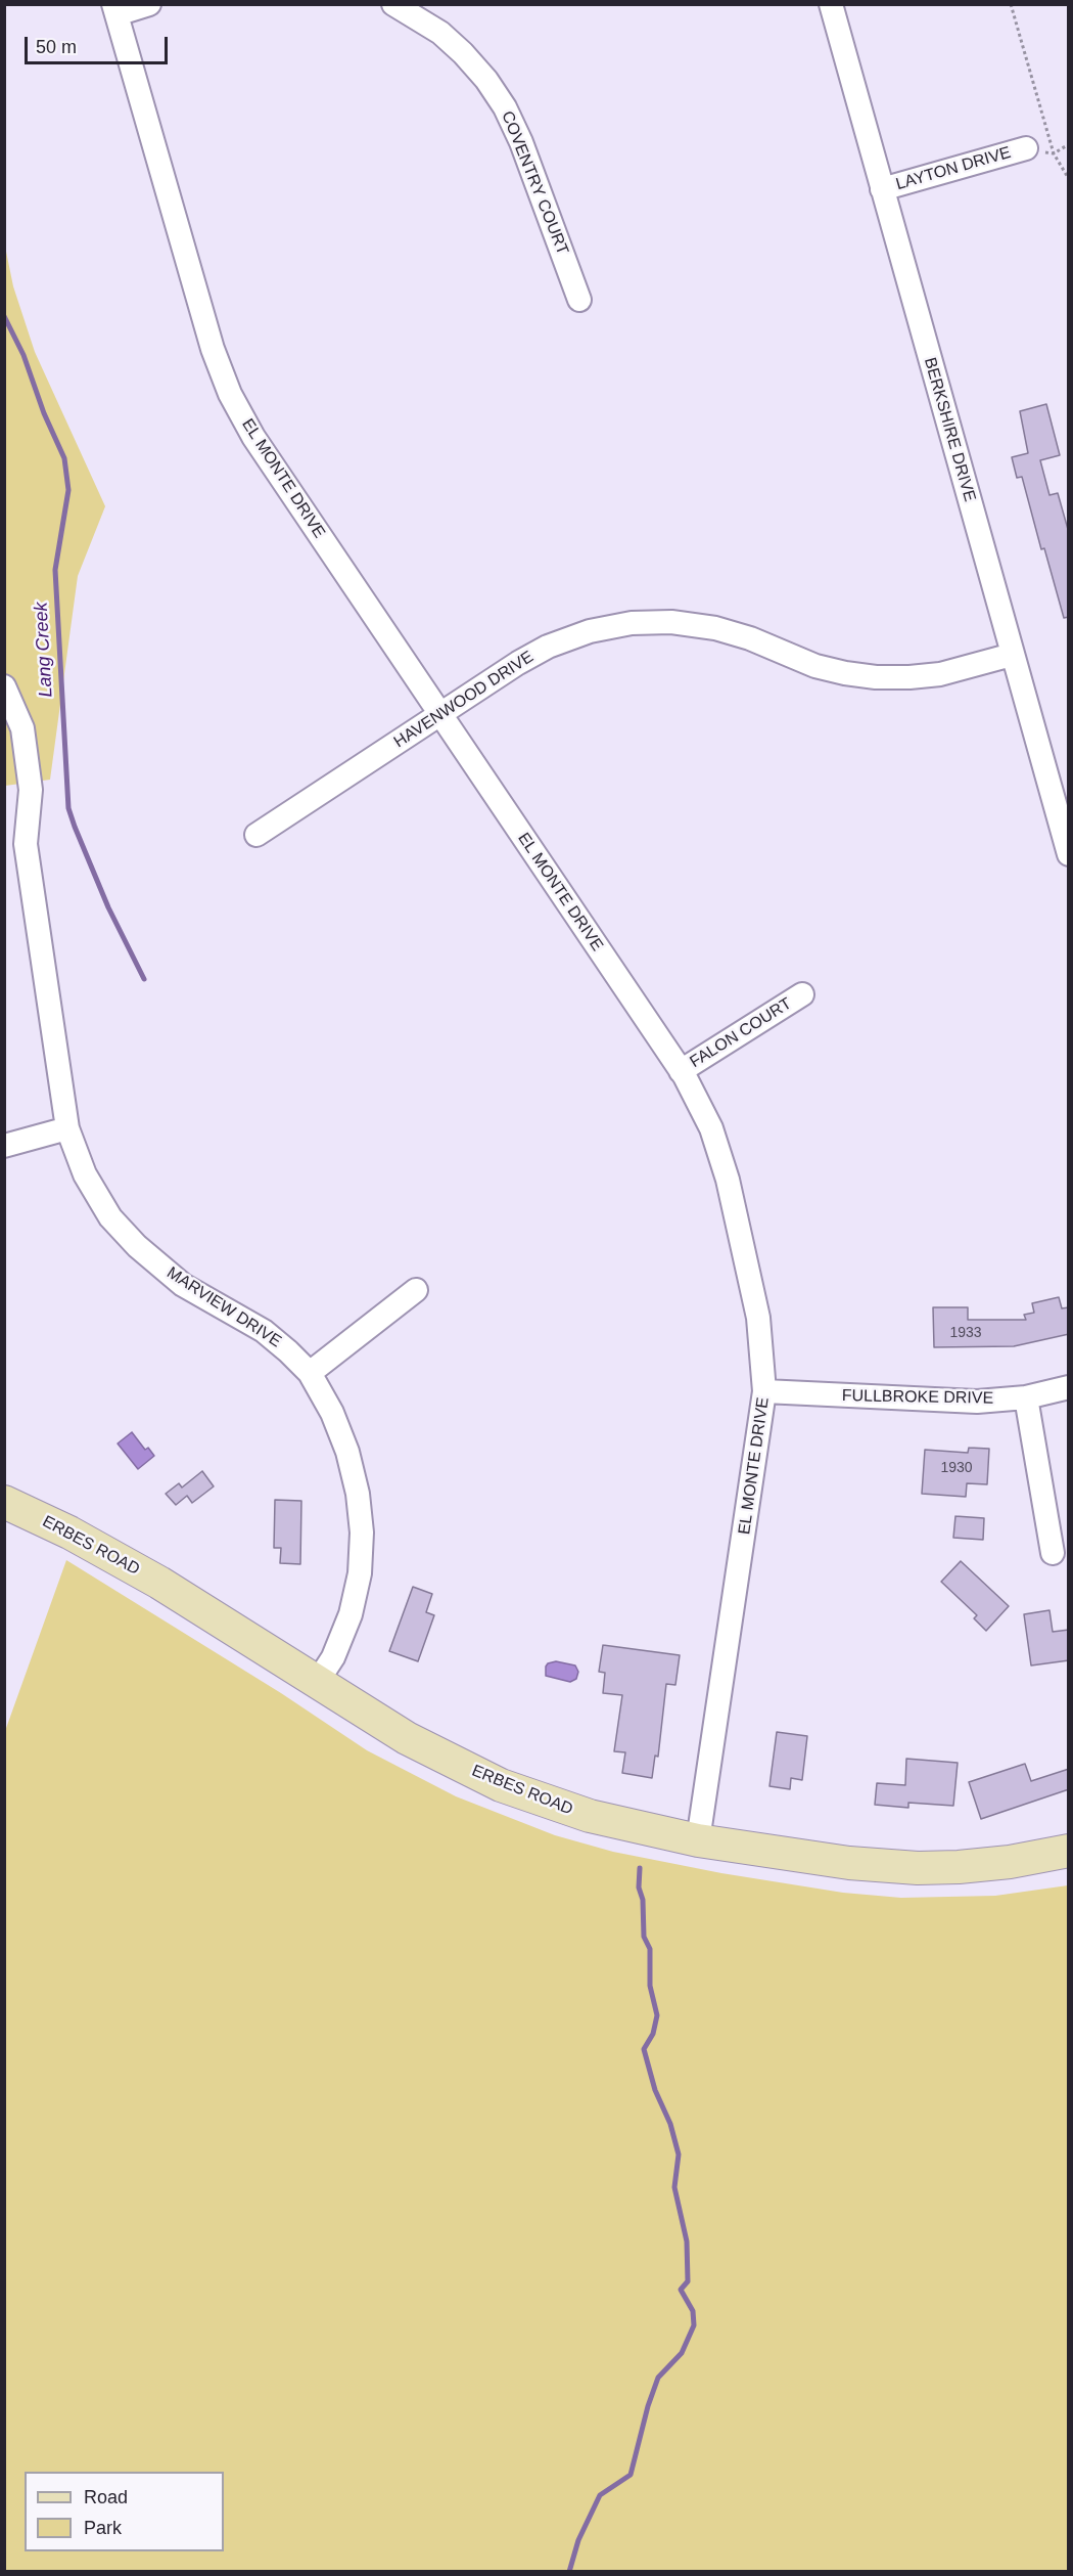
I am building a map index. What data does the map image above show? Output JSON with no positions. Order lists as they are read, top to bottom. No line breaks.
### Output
{"streets":{"main road":["ERBES ROAD"],"street":["LAYTON DRIVE","COVENTRY COURT","BERKSHIRE DRIVE","EL MONTE DRIVE","HAVENWOOD DRIVE","FALON COURT","MARVIEW DRIVE","FULLBROKE DRIVE"]},"crossings":[["LAYTON DRIVE","BERKSHIRE DRIVE"],["BERKSHIRE DRIVE","HAVENWOOD DRIVE"],["EL MONTE DRIVE","HAVENWOOD DRIVE"],["EL MONTE DRIVE","FALON COURT"],["EL MONTE DRIVE","FULLBROKE DRIVE"],["EL MONTE DRIVE","ERBES ROAD"],["MARVIEW DRIVE","ERBES ROAD"]],"water":["Lang Creek"],"house_numbers":["1933","1930"],"legend":["Road","Park"],"scale_bar":"50 m"}
